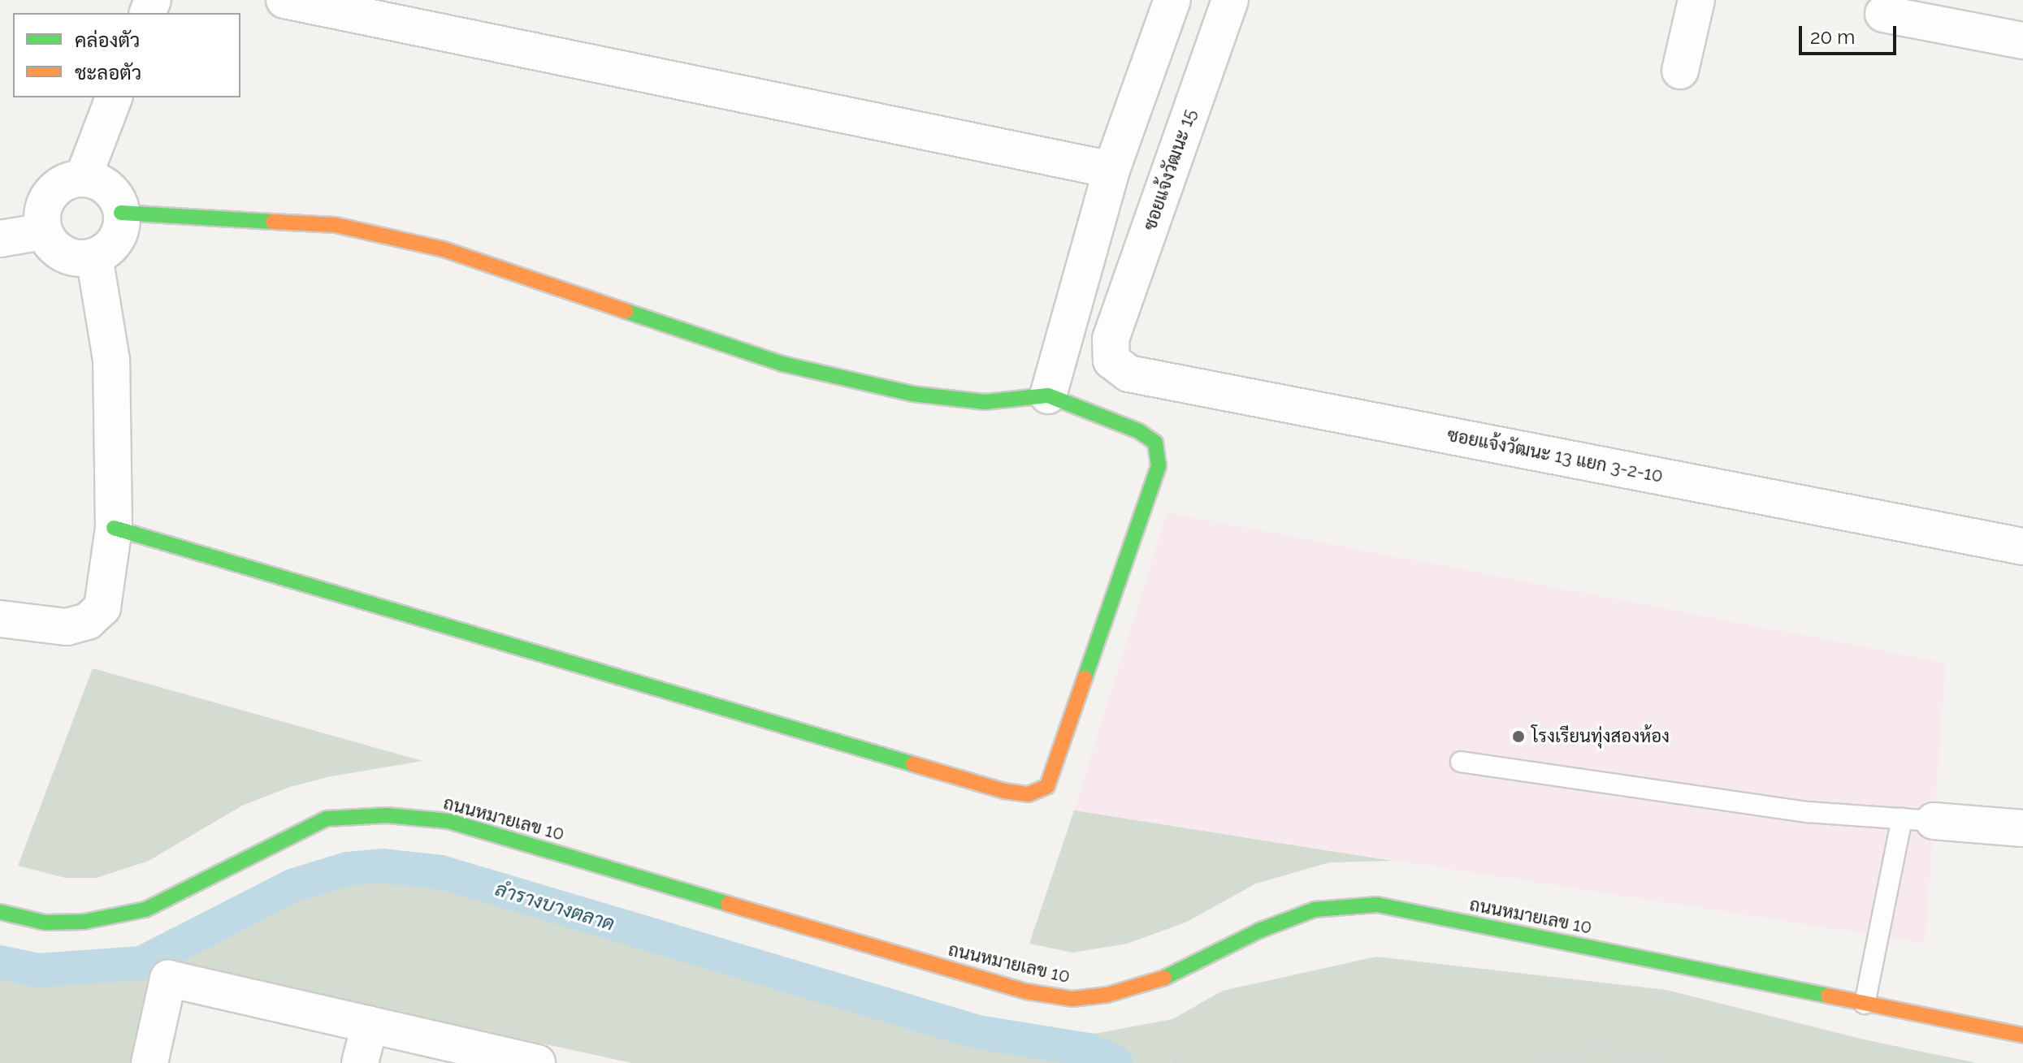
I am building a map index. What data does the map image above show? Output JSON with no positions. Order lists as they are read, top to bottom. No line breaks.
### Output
{"streets":{"street":["ซอยแจ้งวัฒนะ 15","ซอยแจ้งวัฒนะ 13 แยก 3-2-10","ถนนหมายเลข 10"]},"crossings":[["ซอยแจ้งวัฒนะ 15","ซอยแจ้งวัฒนะ 13 แยก 3-2-10"]],"water":["ลำรางบางตลาด"],"places":["โรงเรียนทุ่งสองห้อง"],"legend":["คล่องตัว","ชะลอตัว"],"scale_bar":"20 m"}
